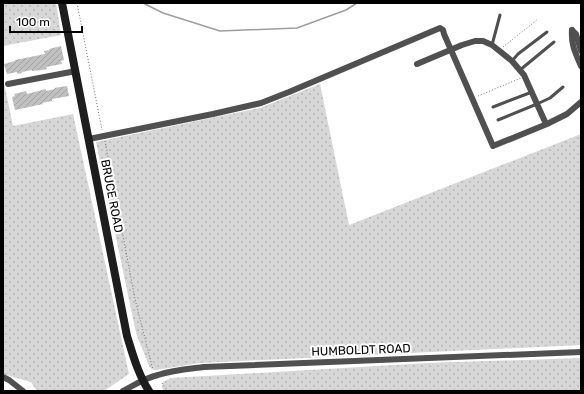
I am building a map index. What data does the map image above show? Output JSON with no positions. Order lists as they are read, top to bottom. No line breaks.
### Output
{"streets":{"street":["BRUCE ROAD","HUMBOLDT ROAD"]},"crossings":[["BRUCE ROAD","HUMBOLDT ROAD"]],"scale_bar":"100 m"}
